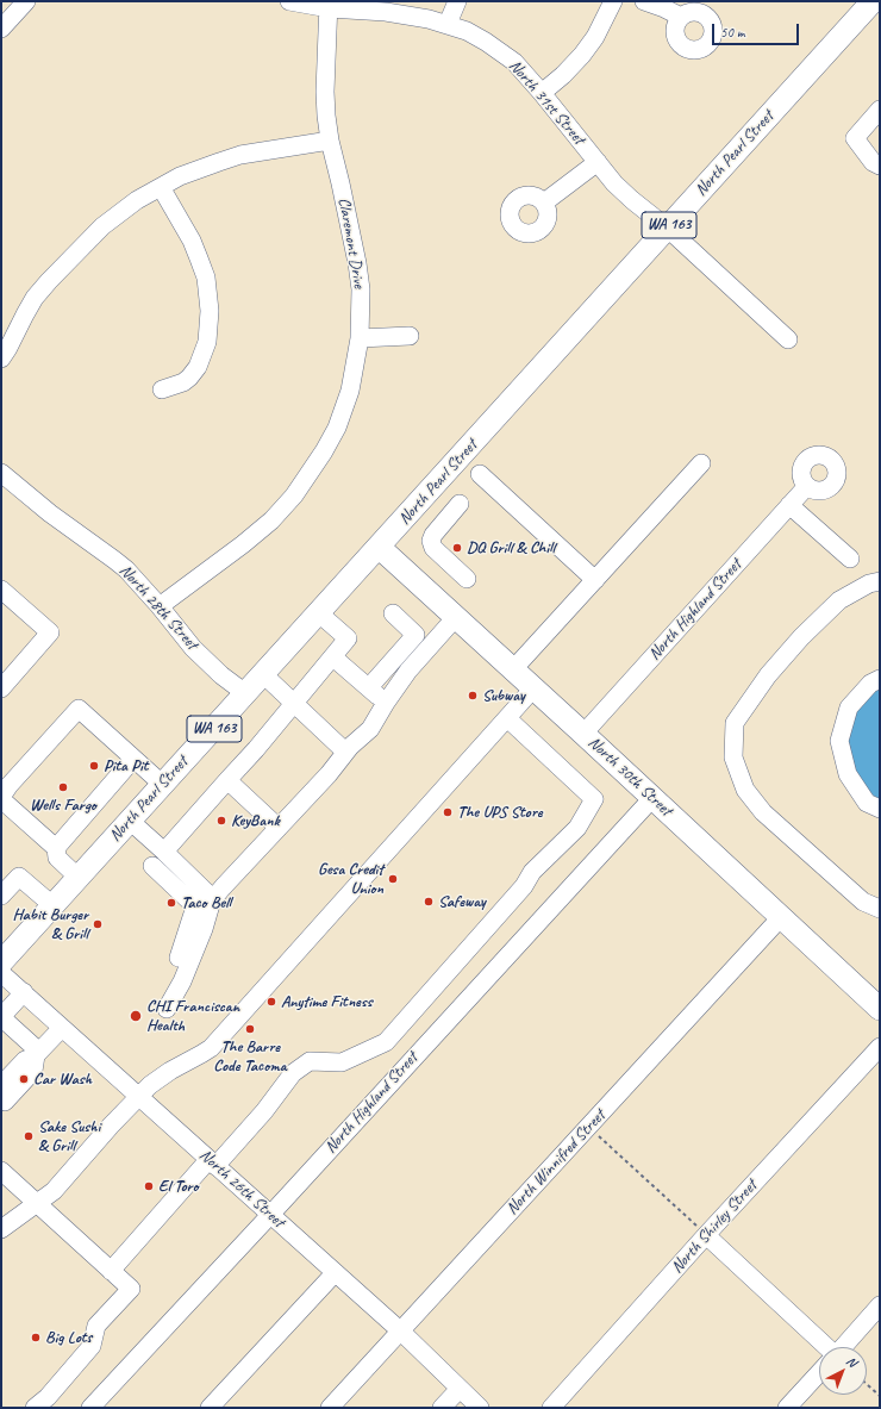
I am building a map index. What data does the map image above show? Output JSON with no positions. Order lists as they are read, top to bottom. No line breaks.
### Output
{"streets":{"main road":["North Pearl Street","WA 163","North 30th Street"],"street":["North 31st Street","Claremont Drive","North 28th Street","North Highland Street","North Winnifred Street","North 26th Street","North Shirley Street"]},"crossings":[["North 31st Street","North Pearl Street"],["North 31st Street","Claremont Drive"],["North Pearl Street","North 28th Street"],["North Pearl Street","North 30th Street"],["Claremont Drive","North 28th Street"],["North Highland Street","North 30th Street"],["North Highland Street","North 26th Street"],["North 30th Street","North Winnifred Street"],["North Winnifred Street","North 26th Street"]],"places":["DQ Grill & Chill","Subway","Pita Pit","Wells Fargo","The UPS Store","KeyBank","Gesa Credit Union","Safeway","Taco Bell","Habit Burger & Grill","Anytime Fitness","CHI Franciscan Health","The Barre Code Tacoma","Car Wash","Sake Sushi & Grill","El Toro","Big Lots"],"scale_bar":"50 m","north":"top right"}
